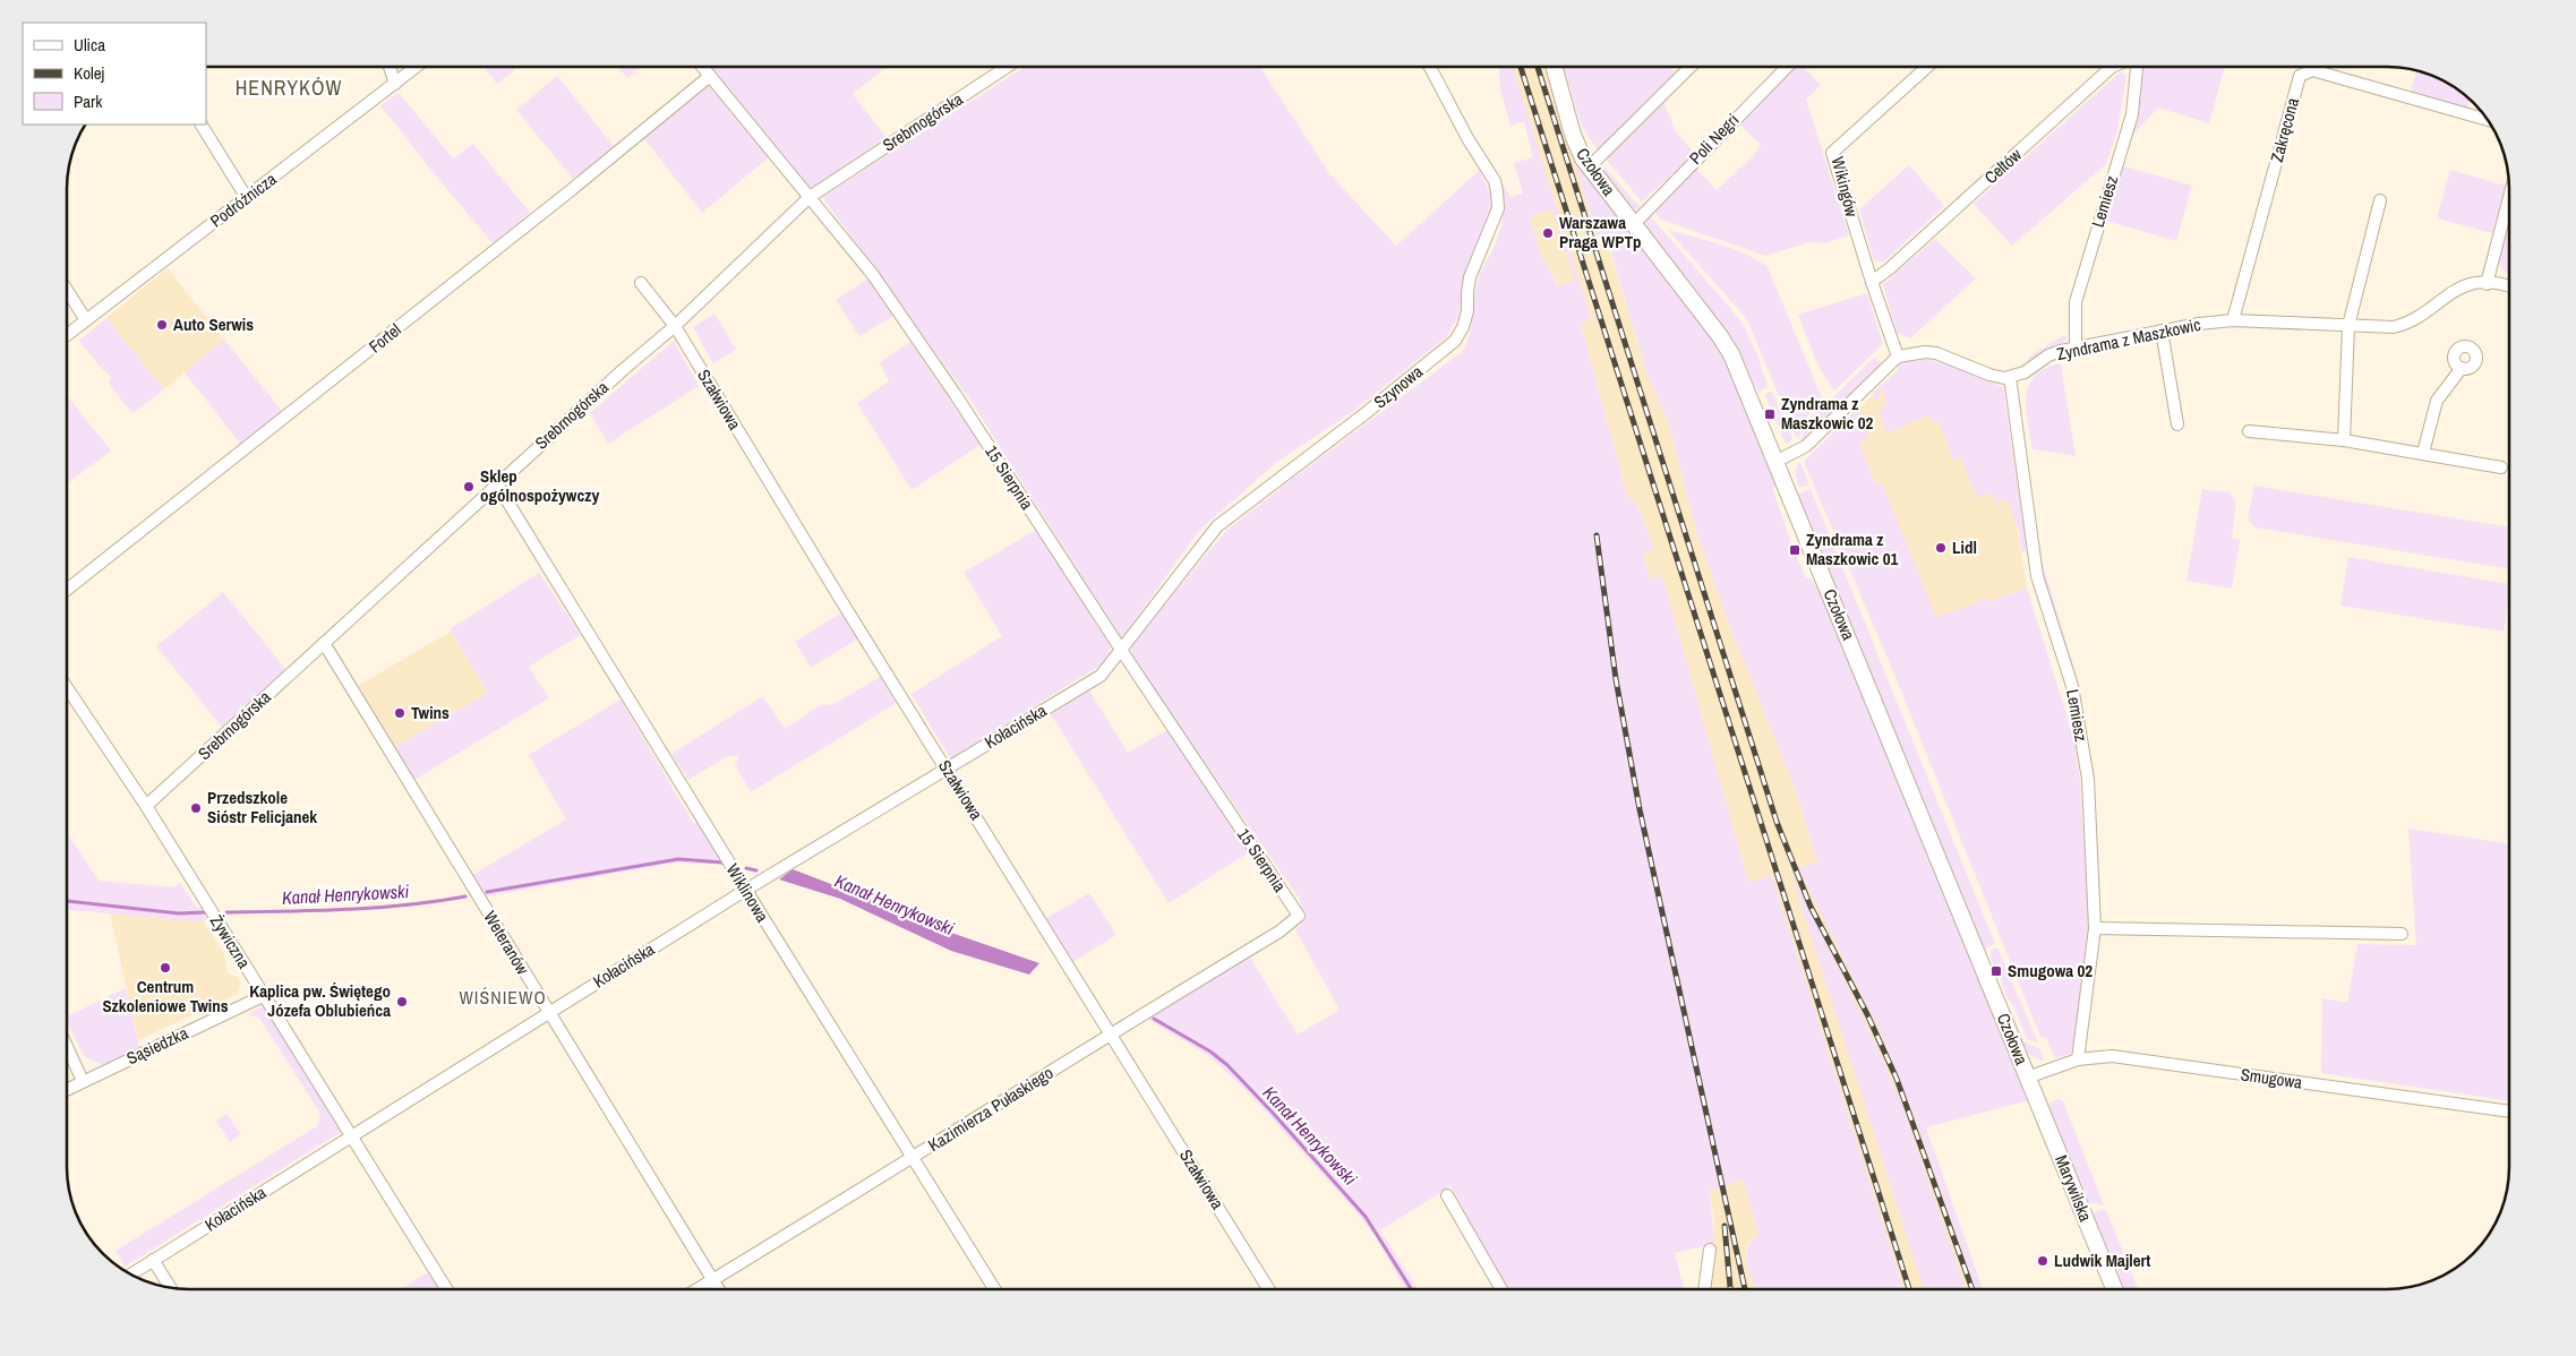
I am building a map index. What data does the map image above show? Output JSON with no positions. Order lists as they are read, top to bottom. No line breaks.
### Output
{"streets":{"street":["Srebrnogórska","Zakręcona","Poli Negri","Celtów","Czołowa","Wikingów","Podróżnicza","Lemiesz","Fortel","Zyndrama z Maszkowic","Szynowa","Szałwiowa","15 Sierpnia","Kołacińska","Wiklinowa","Żywiczna","Weteranów","Sąsiedzka","Smugowa","Kazimierza Pułaskiego","Marywilska"]},"crossings":[["Srebrnogórska","Szałwiowa"],["Srebrnogórska","15 Sierpnia"],["Srebrnogórska","Wiklinowa"],["Srebrnogórska","Żywiczna"],["Srebrnogórska","Weteranów"],["Zakręcona","Zyndrama z Maszkowic"],["Poli Negri","Czołowa"],["Celtów","Wikingów"],["Czołowa","Smugowa"],["Czołowa","Marywilska"],["Lemiesz","Zyndrama z Maszkowic"],["Lemiesz","Smugowa"],["Fortel","15 Sierpnia"],["Szynowa","15 Sierpnia"],["Szynowa","Kołacińska"],["Szałwiowa","Kołacińska"],["Szałwiowa","Kazimierza Pułaskiego"],["15 Sierpnia","Kołacińska"],["15 Sierpnia","Kazimierza Pułaskiego"],["Kołacińska","Wiklinowa"],["Kołacińska","Żywiczna"],["Kołacińska","Weteranów"],["Wiklinowa","Kazimierza Pułaskiego"],["Żywiczna","Sąsiedzka"],["Weteranów","Kazimierza Pułaskiego"],["Smugowa","Marywilska"]],"districts":["HENRYKÓW","WIŚNIEWO"],"water":["Kanał Henrykowski"],"places":{"other":["Warszawa Praga WPTp","Auto Serwis","Sklep ogólnospożywczy","Lidl","Twins","Przedszkole Sióstr Felicjanek","Centrum Szkoleniowe Twins","Kaplica pw. Świętego Józefa Oblubieńca","Ludwik Majlert"],"transit":["Zyndrama z Maszkowic 02","Zyndrama z Maszkowic 01","Smugowa 02"]},"legend":["Ulica","Kolej","Park"]}
